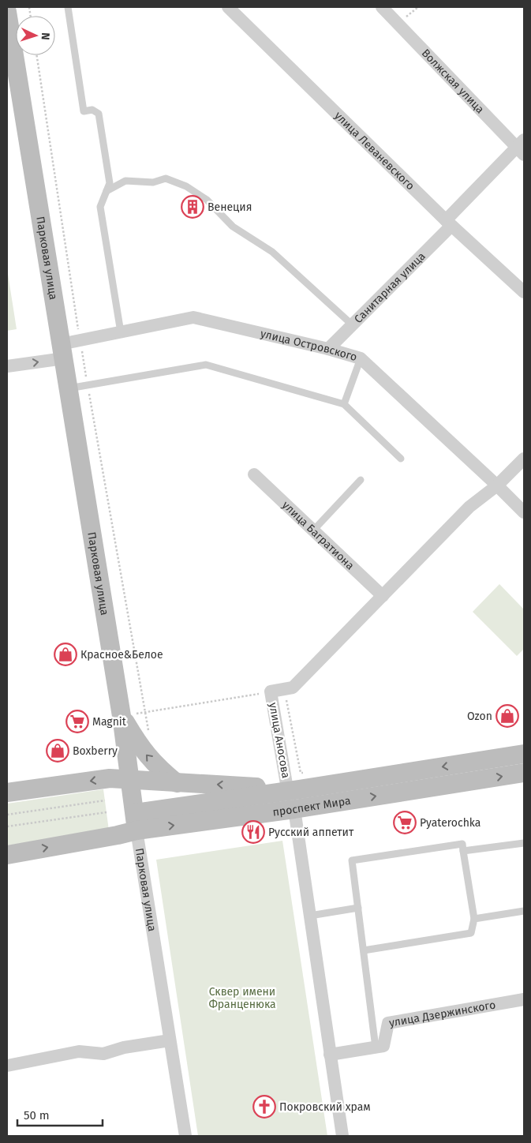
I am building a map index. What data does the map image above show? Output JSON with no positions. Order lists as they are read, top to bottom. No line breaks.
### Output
{"streets":{"main road":["Парковая улица","проспект Мира"],"street":["Волжская улица","улица Леваневского","Санитарная улица","улица Островского","улица Багратиона","улица Аносова","улица Дзержинского"]},"crossings":[["Волжская улица","Санитарная улица"],["улица Леваневского","Санитарная улица"],["Парковая улица","улица Островского"],["Парковая улица","проспект Мира"],["Санитарная улица","улица Островского"],["улица Аносова","проспект Мира"]],"parks":["Сквер имени Франценюка"],"places":{"building":["Венеция"],"shop":["Красное&Белое","Ozon","Boxberry"],"supermarket":["Magnit","Pyaterochka"],"restaurant":["Русский аппетит"],"church":["Покровский храм"]},"scale_bar":"50 m","north":"right"}
